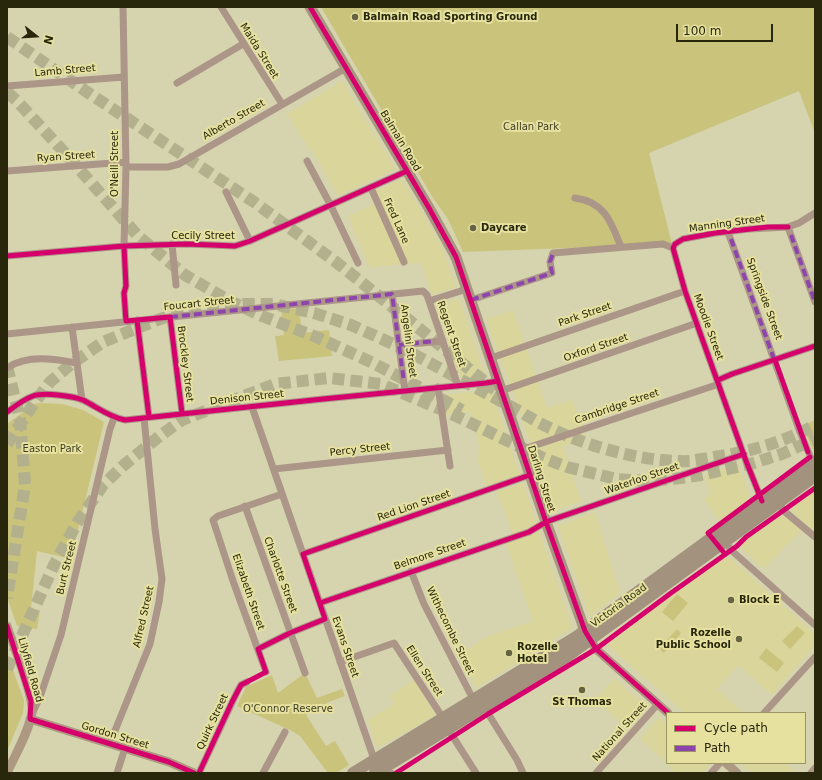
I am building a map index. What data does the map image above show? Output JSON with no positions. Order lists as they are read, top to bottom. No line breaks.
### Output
{"streets":{"highway":["Victoria Road"],"main road":["Balmain Road","Darling Street","Lilyfield Road","Gordon Street"],"street":["Maida Street","Lamb Street","Alberto Street","Ryan Street","O'Neill Street","Fred Lane","Manning Street","Cecily Street","Springside Street","Foucart Street","Park Street","Moodie Street","Regent Street","Angelini Street","Oxford Street","Brockley Street","Denison Street","Cambridge Street","Percy Street","Waterloo Street","Red Lion Street","Belmore Street","Burt Street","Charlotte Street","Elizabeth Street","Alfred Street","Withecombe Street","Evans Street","Ellen Street","Quirk Street","National Street"]},"crossings":[["Maida Street","Alberto Street"],["Lamb Street","O'Neill Street"],["Alberto Street","Balmain Road"],["Alberto Street","Ryan Street"],["Alberto Street","O'Neill Street"],["Balmain Road","Cecily Street"],["Balmain Road","Darling Street"],["Ryan Street","O'Neill Street"],["O'Neill Street","Cecily Street"],["O'Neill Street","Foucart Street"],["Fred Lane","Cecily Street"],["Manning Street","Springside Street"],["Manning Street","Moodie Street"],["Springside Street","Cambridge Street"],["Springside Street","Victoria Road"],["Foucart Street","Regent Street"],["Foucart Street","Angelini Street"],["Foucart Street","Brockley Street"],["Foucart Street","Alfred Street"],["Park Street","Moodie Street"],["Park Street","Darling Street"],["Moodie Street","Oxford Street"],["Moodie Street","Cambridge Street"],["Moodie Street","Waterloo Street"],["Moodie Street","Victoria Road"],["Regent Street","Denison Street"],["Angelini Street","Denison Street"],["Oxford Street","Denison Street"],["Oxford Street","Darling Street"],["Brockley Street","Denison Street"],["Denison Street","Darling Street"],["Denison Street","Burt Street"],["Denison Street","Alfred Street"],["Denison Street","Evans Street"],["Cambridge Street","Darling Street"],["Percy Street","Evans Street"],["Darling Street","Waterloo Street"],["Darling Street","Red Lion Street"],["Darling Street","Belmore Street"],["Darling Street","Victoria Road"],["Darling Street","National Street"],["Waterloo Street","Belmore Street"],["Red Lion Street","Evans Street"],["Belmore Street","Withecombe Street"],["Belmore Street","Evans Street"],["Burt Street","Lilyfield Road"],["Burt Street","Gordon Street"],["Charlotte Street","Elizabeth Street"],["Victoria Road","Withecombe Street"],["Victoria Road","Evans Street"],["Victoria Road","Ellen Street"],["Alfred Street","Gordon Street"],["Evans Street","Ellen Street"],["Lilyfield Road","Gordon Street"]],"parks":["Callan Park","Easton Park","O'Connor Reserve"],"places":["Balmain Road Sporting Ground","Daycare","Block E","Rozelle Public School","Rozelle Hotel","St Thomas"],"legend":["Cycle path","Path"],"scale_bar":"100 m","north":"right"}
